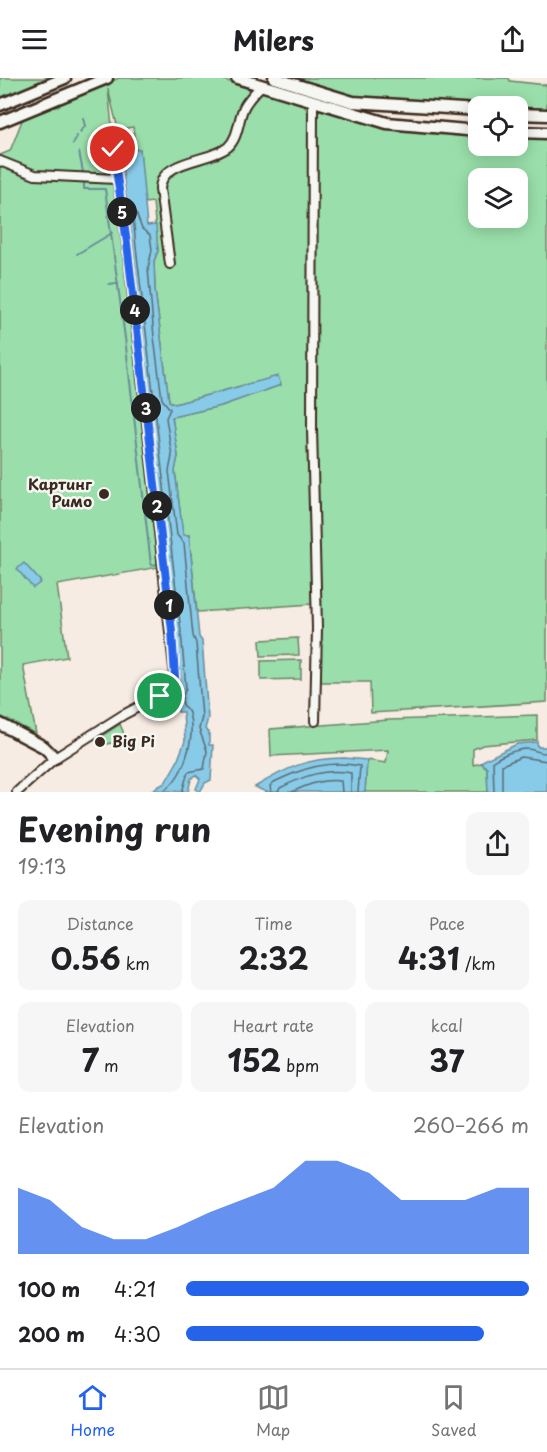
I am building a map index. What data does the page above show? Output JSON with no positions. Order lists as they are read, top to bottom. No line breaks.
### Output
{"places":["Картинг Римо","Big Pi"],"page":{"header":"Milers","pins":["5","4","3","2","1"],"heading":["Evening run","19:13"],"stats":[["Distance","0.56 km"],["Time","2:32"],["Pace","4:31 /km"],["Elevation","7 m"],["Heart rate","152 bpm"],["kcal","37"]],"chart":["Elevation","260–266 m"],"list":[{"name":"100 m","note":"4:21"},{"name":"200 m","note":"4:30"}],"tabs":["Home","Map","Saved"]}}
